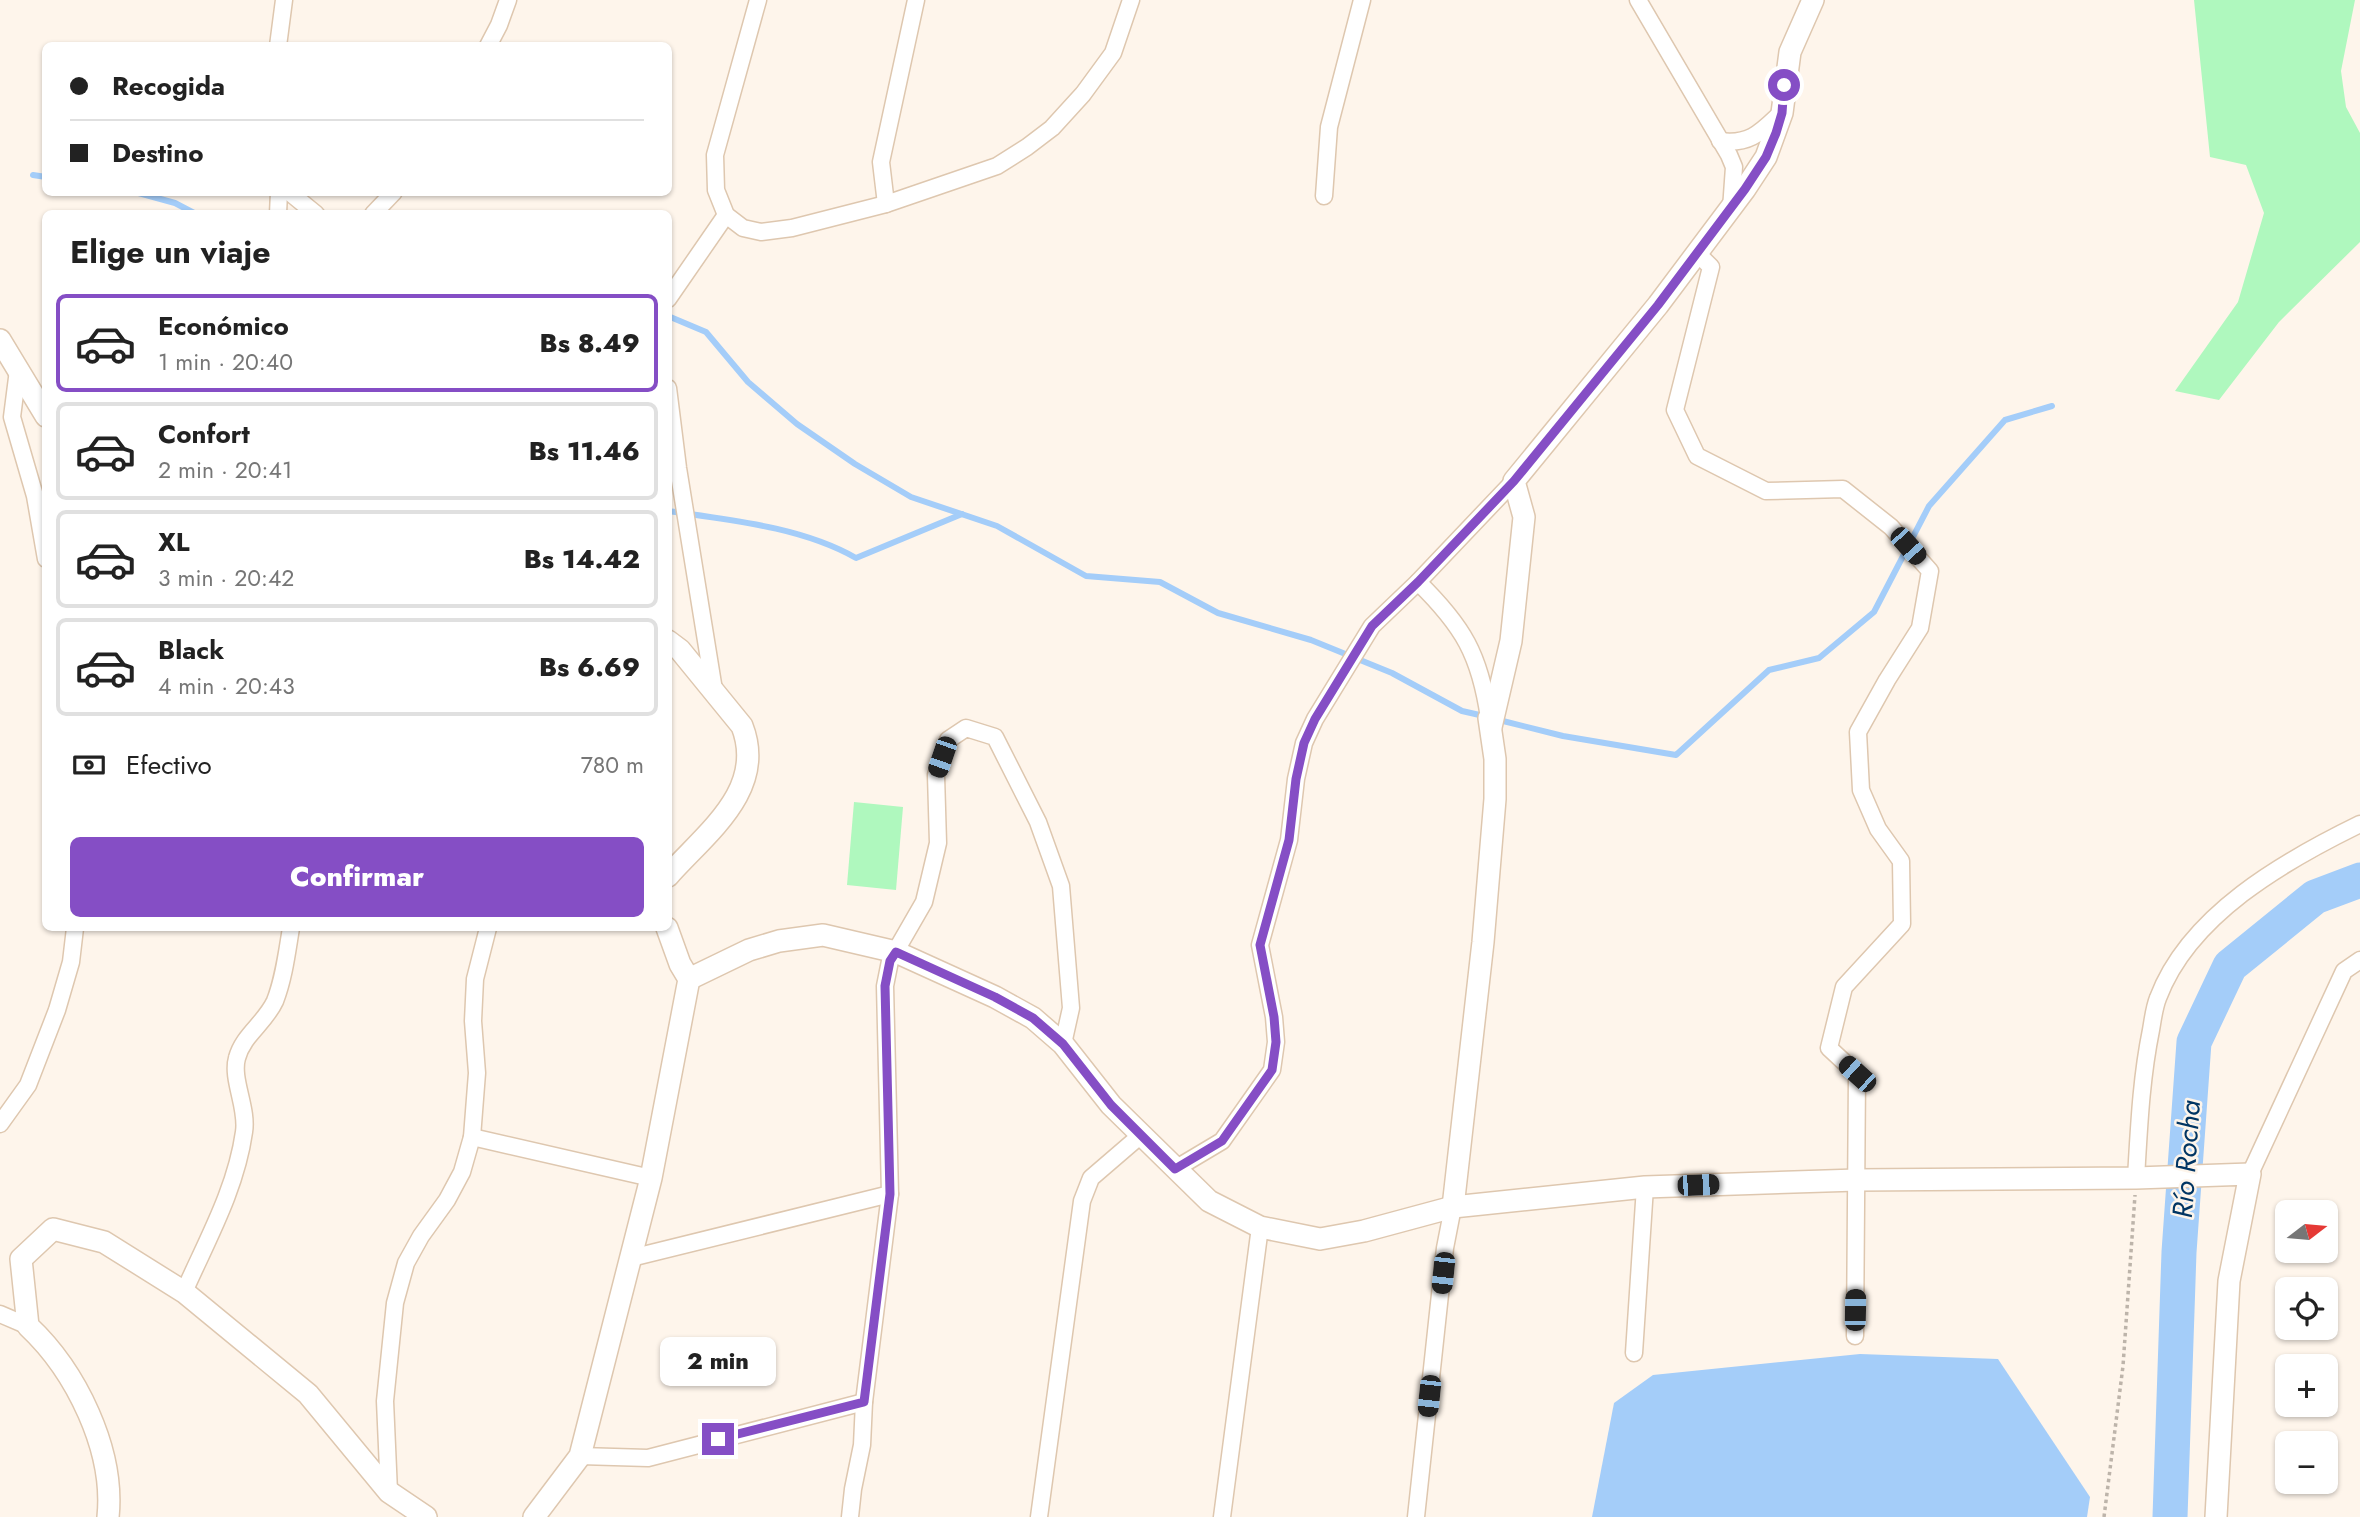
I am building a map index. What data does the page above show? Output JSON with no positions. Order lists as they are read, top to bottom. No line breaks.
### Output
{"water":["Río Rocha"],"north":"right","page":{"banner":["Recogida","Destino"],"heading":"Elige un viaje","list":[{"name":"Económico","note":"1 min · 20:40","value":"Bs 8.49"},{"name":"Confort","note":"2 min · 20:41","value":"Bs 11.46"},{"name":"XL","note":"3 min · 20:42","value":"Bs 14.42"},{"name":"Black","note":"4 min · 20:43","value":"Bs 6.69"}],"pay":["Efectivo","780 m"],"buttons":"Confirmar","map_buttons":["+","−"],"bubble":"2 min"}}
